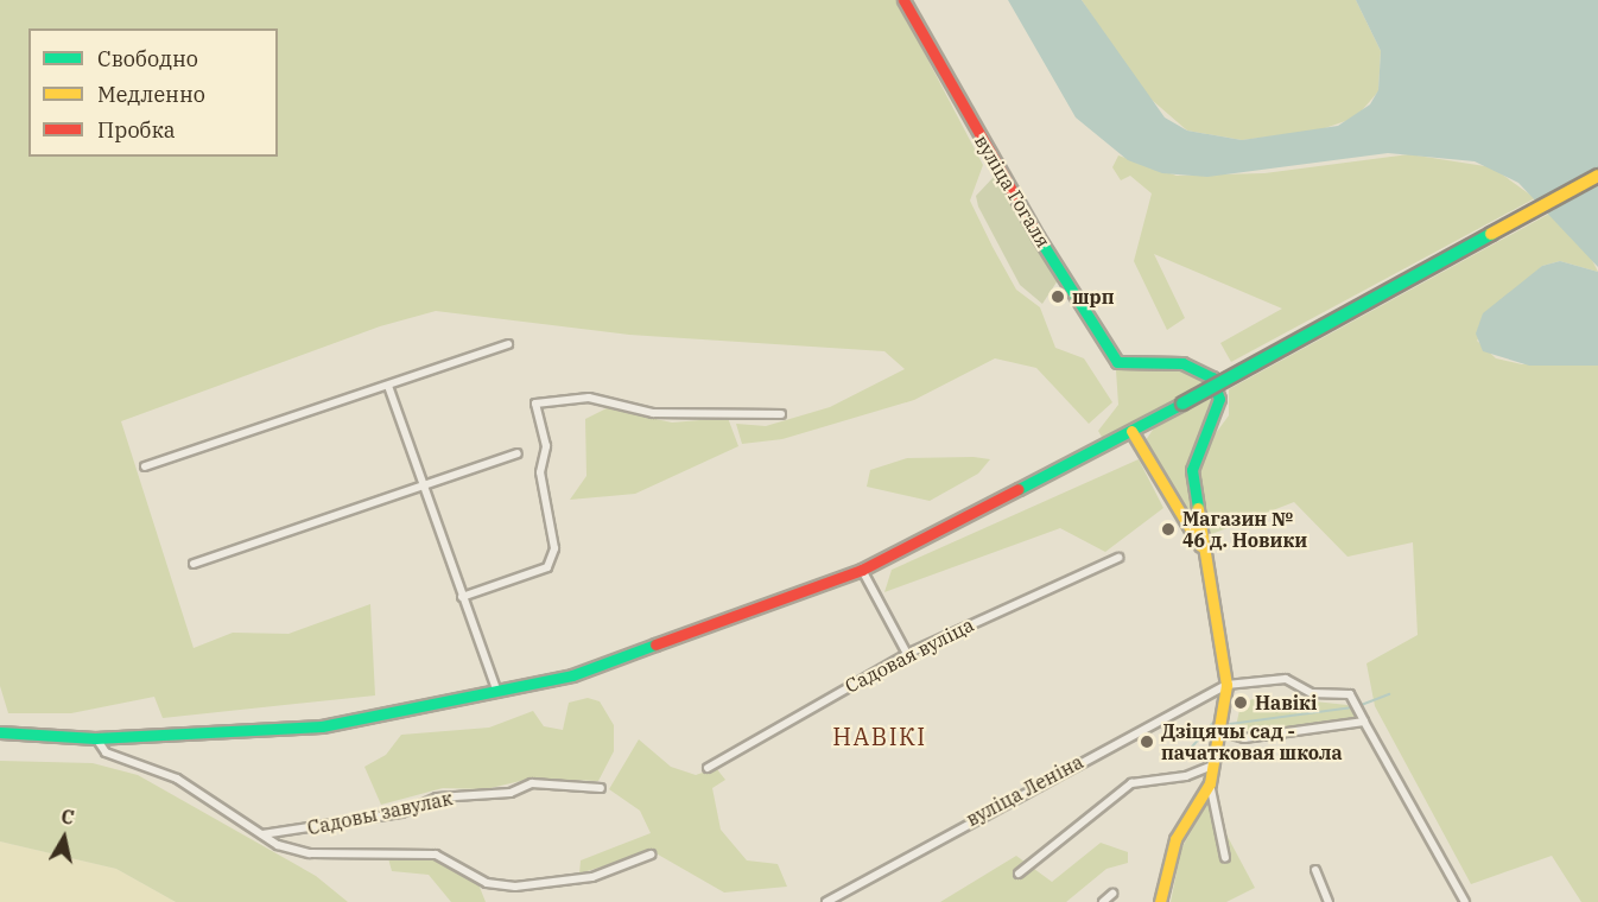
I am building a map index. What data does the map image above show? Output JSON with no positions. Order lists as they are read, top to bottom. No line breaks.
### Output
{"streets":{"main road":["вуліца Гогаля"],"street":["Садовая вуліца","вуліца Леніна","Садовы завулак"]},"districts":["НАВІКІ"],"places":["шрп","Магазин № 46 д. Новики","Навікі","Дзіцячы сад - пачатковая школа"],"legend":["Свободно","Медленно","Пробка"],"north":"top"}
